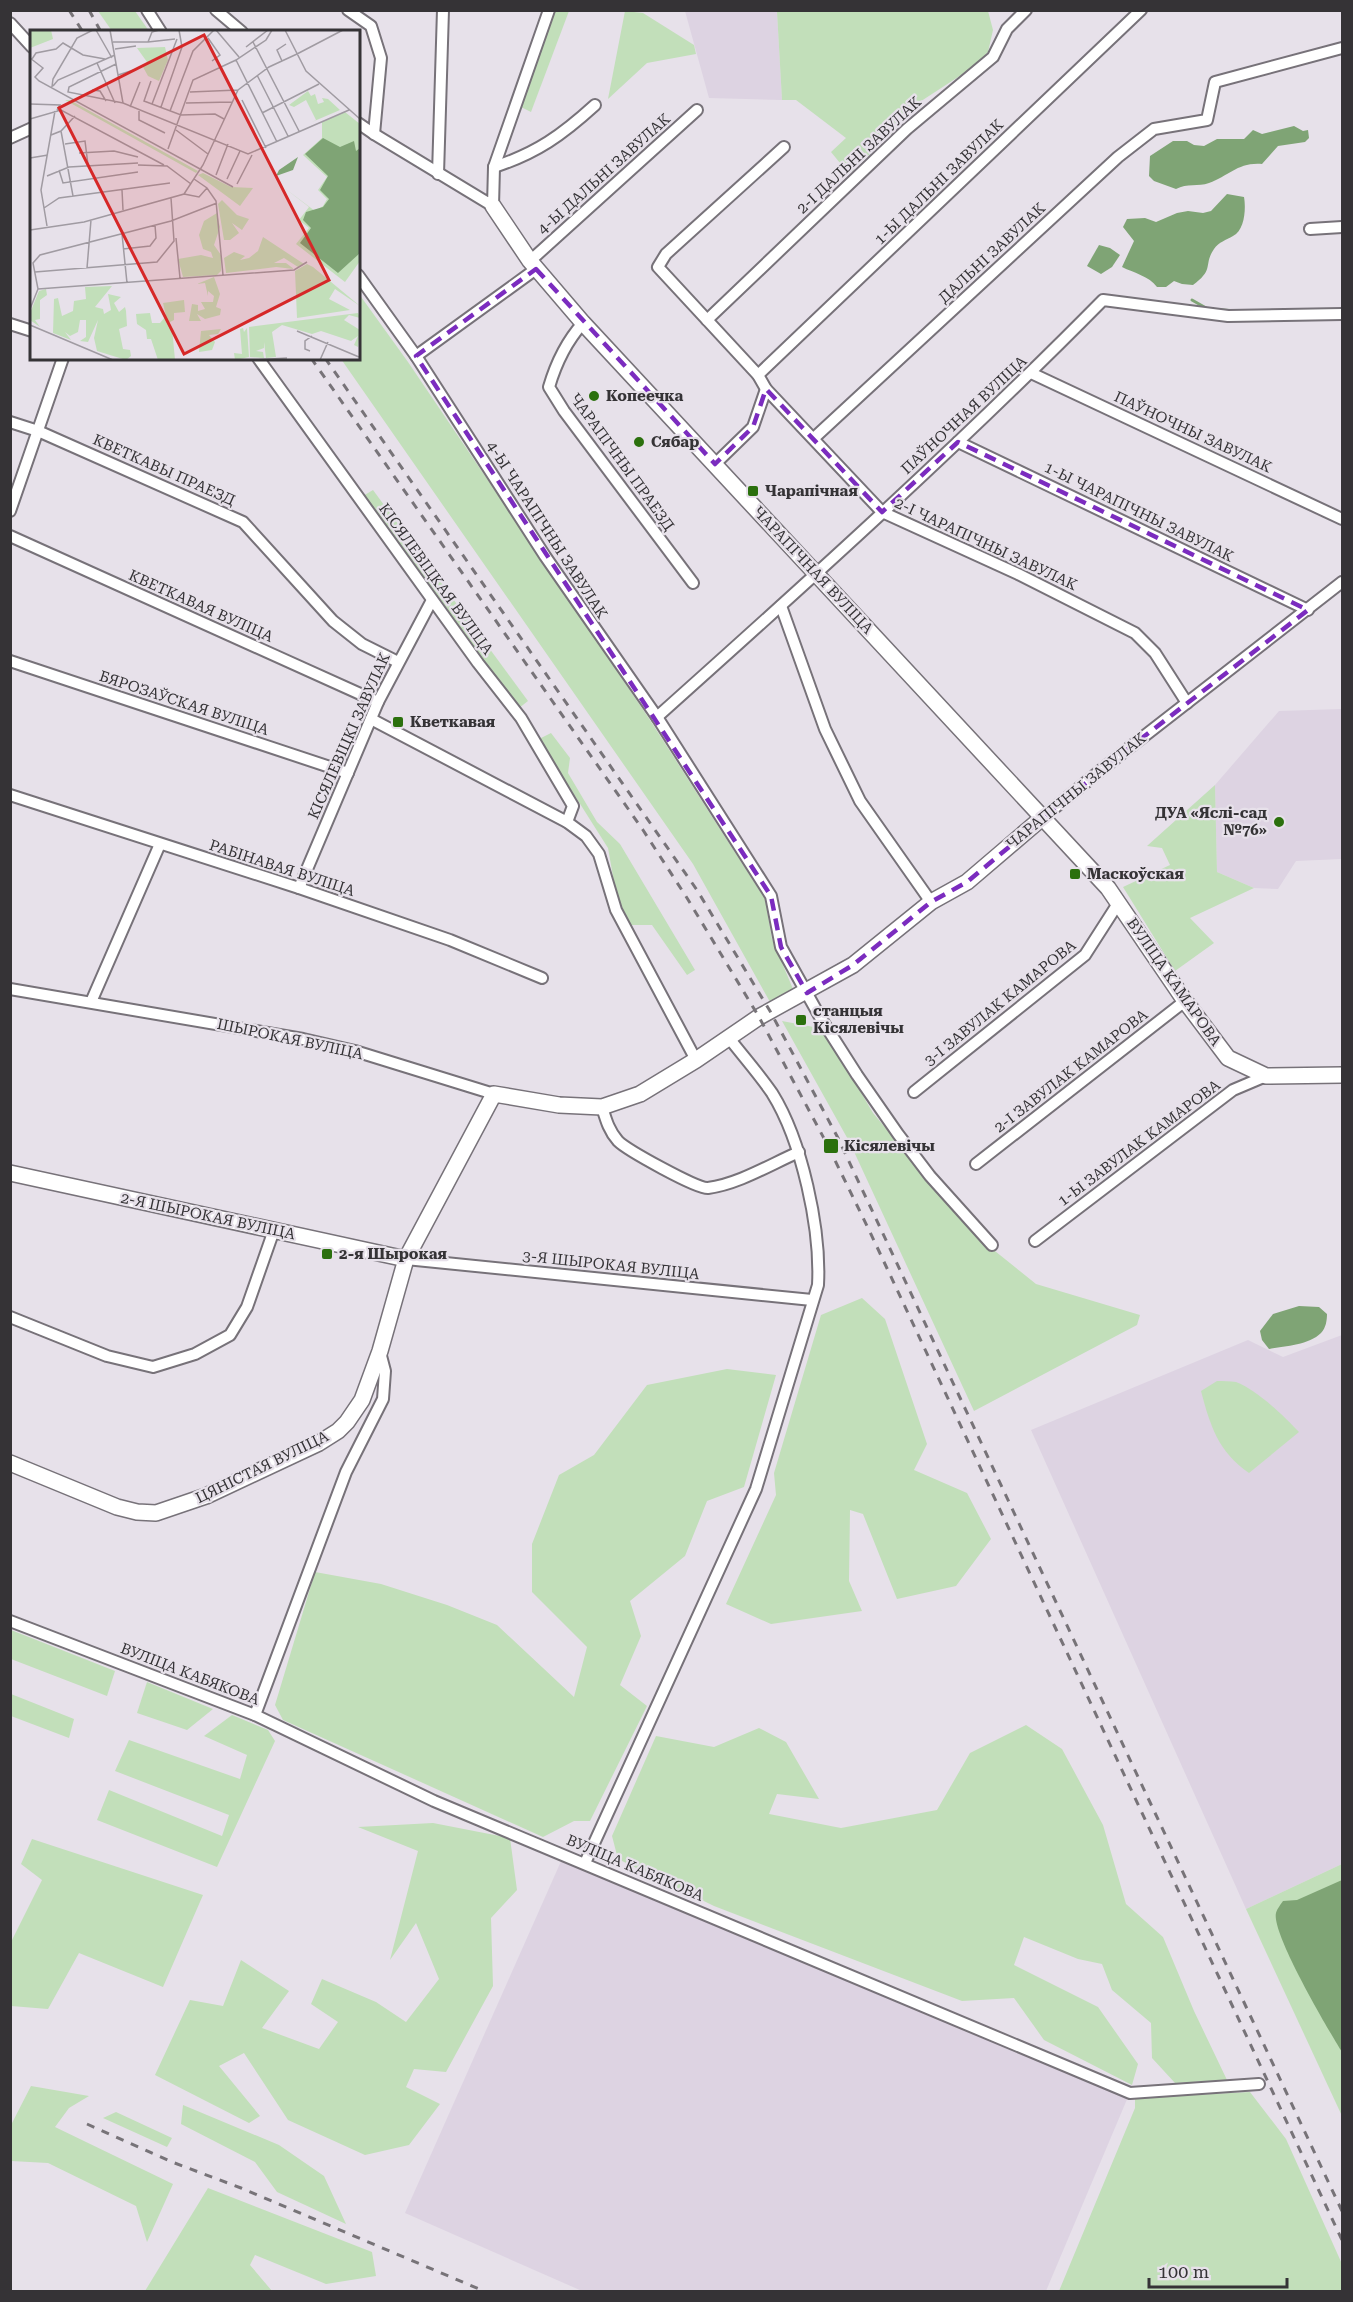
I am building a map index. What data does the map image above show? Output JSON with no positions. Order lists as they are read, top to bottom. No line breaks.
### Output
{"streets":{"street":["2-І ДАЛЬНІ ЗАВУЛАК","4-Ы ДАЛЬНІ ЗАВУЛАК","1-Ы ДАЛЬНІ ЗАВУЛАК","ДАЛЬНІ ЗАВУЛАК","ПАЎНОЧНАЯ ВУЛІЦА","ПАЎНОЧНЫ ЗАВУЛАК","ЧАРАПІЧНЫ ПРАЕЗД","КВЕТКАВЫ ПРАЕЗД","1-Ы ЧАРАПІЧНЫ ЗАВУЛАК","4-Ы ЧАРАПІЧНЫ ЗАВУЛАК","2-І ЧАРАПІЧНЫ ЗАВУЛАК","ЧАРАПІЧНАЯ ВУЛІЦА","КІСЯЛЕВІЦКАЯ ВУЛІЦА","КВЕТКАВАЯ ВУЛІЦА","БЯРОЗАЎСКАЯ ВУЛІЦА","КІСЯЛЕВІЦКІ ЗАВУЛАК","ЧАРАПІЧНЫ ЗАВУЛАК","РАБІНАВАЯ ВУЛІЦА","ВУЛІЦА КАМАРОВА","3-І ЗАВУЛАК КАМАРОВА","ШЫРОКАЯ ВУЛІЦА","2-І ЗАВУЛАК КАМАРОВА","1-Ы ЗАВУЛАК КАМАРОВА","2-Я ШЫРОКАЯ ВУЛІЦА","3-Я ШЫРОКАЯ ВУЛІЦА","ЦЯНІСТАЯ ВУЛІЦА","ВУЛІЦА КАБЯКОВА"]},"crossings":[["2-І ДАЛЬНІ ЗАВУЛАК","2-І ЧАРАПІЧНЫ ЗАВУЛАК"],["4-Ы ДАЛЬНІ ЗАВУЛАК","ЧАРАПІЧНАЯ ВУЛІЦА"],["1-Ы ДАЛЬНІ ЗАВУЛАК","2-І ЧАРАПІЧНЫ ЗАВУЛАК"],["ДАЛЬНІ ЗАВУЛАК","2-І ЧАРАПІЧНЫ ЗАВУЛАК"],["ПАЎНОЧНАЯ ВУЛІЦА","ПАЎНОЧНЫ ЗАВУЛАК"],["ПАЎНОЧНАЯ ВУЛІЦА","1-Ы ЧАРАПІЧНЫ ЗАВУЛАК"],["ПАЎНОЧНАЯ ВУЛІЦА","2-І ЧАРАПІЧНЫ ЗАВУЛАК"],["ПАЎНОЧНАЯ ВУЛІЦА","ЧАРАПІЧНАЯ ВУЛІЦА"],["ЧАРАПІЧНЫ ПРАЕЗД","ЧАРАПІЧНАЯ ВУЛІЦА"],["КВЕТКАВЫ ПРАЕЗД","КІСЯЛЕВІЦКІ ЗАВУЛАК"],["1-Ы ЧАРАПІЧНЫ ЗАВУЛАК","ЧАРАПІЧНЫ ЗАВУЛАК"],["4-Ы ЧАРАПІЧНЫ ЗАВУЛАК","ЧАРАПІЧНЫ ЗАВУЛАК"],["4-Ы ЧАРАПІЧНЫ ЗАВУЛАК","ШЫРОКАЯ ВУЛІЦА"],["2-І ЧАРАПІЧНЫ ЗАВУЛАК","ЧАРАПІЧНЫ ЗАВУЛАК"],["ЧАРАПІЧНАЯ ВУЛІЦА","ЧАРАПІЧНЫ ЗАВУЛАК"],["ЧАРАПІЧНАЯ ВУЛІЦА","ВУЛІЦА КАМАРОВА"],["КІСЯЛЕВІЦКАЯ ВУЛІЦА","КІСЯЛЕВІЦКІ ЗАВУЛАК"],["КВЕТКАВАЯ ВУЛІЦА","КІСЯЛЕВІЦКІ ЗАВУЛАК"],["БЯРОЗАЎСКАЯ ВУЛІЦА","КІСЯЛЕВІЦКІ ЗАВУЛАК"],["КІСЯЛЕВІЦКІ ЗАВУЛАК","РАБІНАВАЯ ВУЛІЦА"],["ЧАРАПІЧНЫ ЗАВУЛАК","ВУЛІЦА КАМАРОВА"],["ЧАРАПІЧНЫ ЗАВУЛАК","ШЫРОКАЯ ВУЛІЦА"],["ВУЛІЦА КАМАРОВА","3-І ЗАВУЛАК КАМАРОВА"],["ВУЛІЦА КАМАРОВА","2-І ЗАВУЛАК КАМАРОВА"],["ВУЛІЦА КАМАРОВА","1-Ы ЗАВУЛАК КАМАРОВА"],["ШЫРОКАЯ ВУЛІЦА","ЦЯНІСТАЯ ВУЛІЦА"],["2-Я ШЫРОКАЯ ВУЛІЦА","3-Я ШЫРОКАЯ ВУЛІЦА"],["2-Я ШЫРОКАЯ ВУЛІЦА","ЦЯНІСТАЯ ВУЛІЦА"],["3-Я ШЫРОКАЯ ВУЛІЦА","ЦЯНІСТАЯ ВУЛІЦА"]],"places":{"other":["Копеечка","Сябар","ДУА «Яслі-сад №76»"],"transit":["Чарапічная","Кветкавая","Маскоўская","станцыя Кісялевічы","Кісялевічы","2-я Шырокая"]},"scale_bar":"100 m"}
